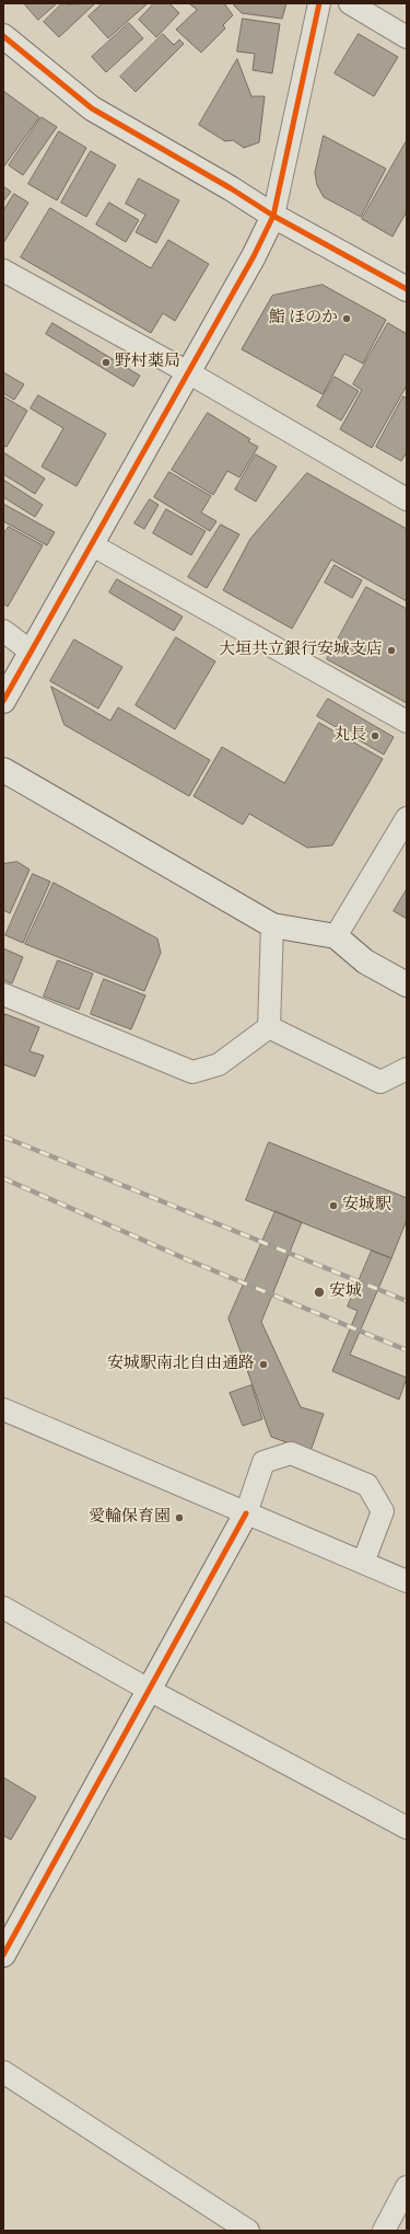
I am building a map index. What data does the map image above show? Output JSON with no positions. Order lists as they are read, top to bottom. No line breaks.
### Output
{"places":["鮨 ほのか","野村薬局","大垣共立銀行安城支店","丸長","安城駅","安城","安城駅南北自由通路","愛輪保育園"]}
